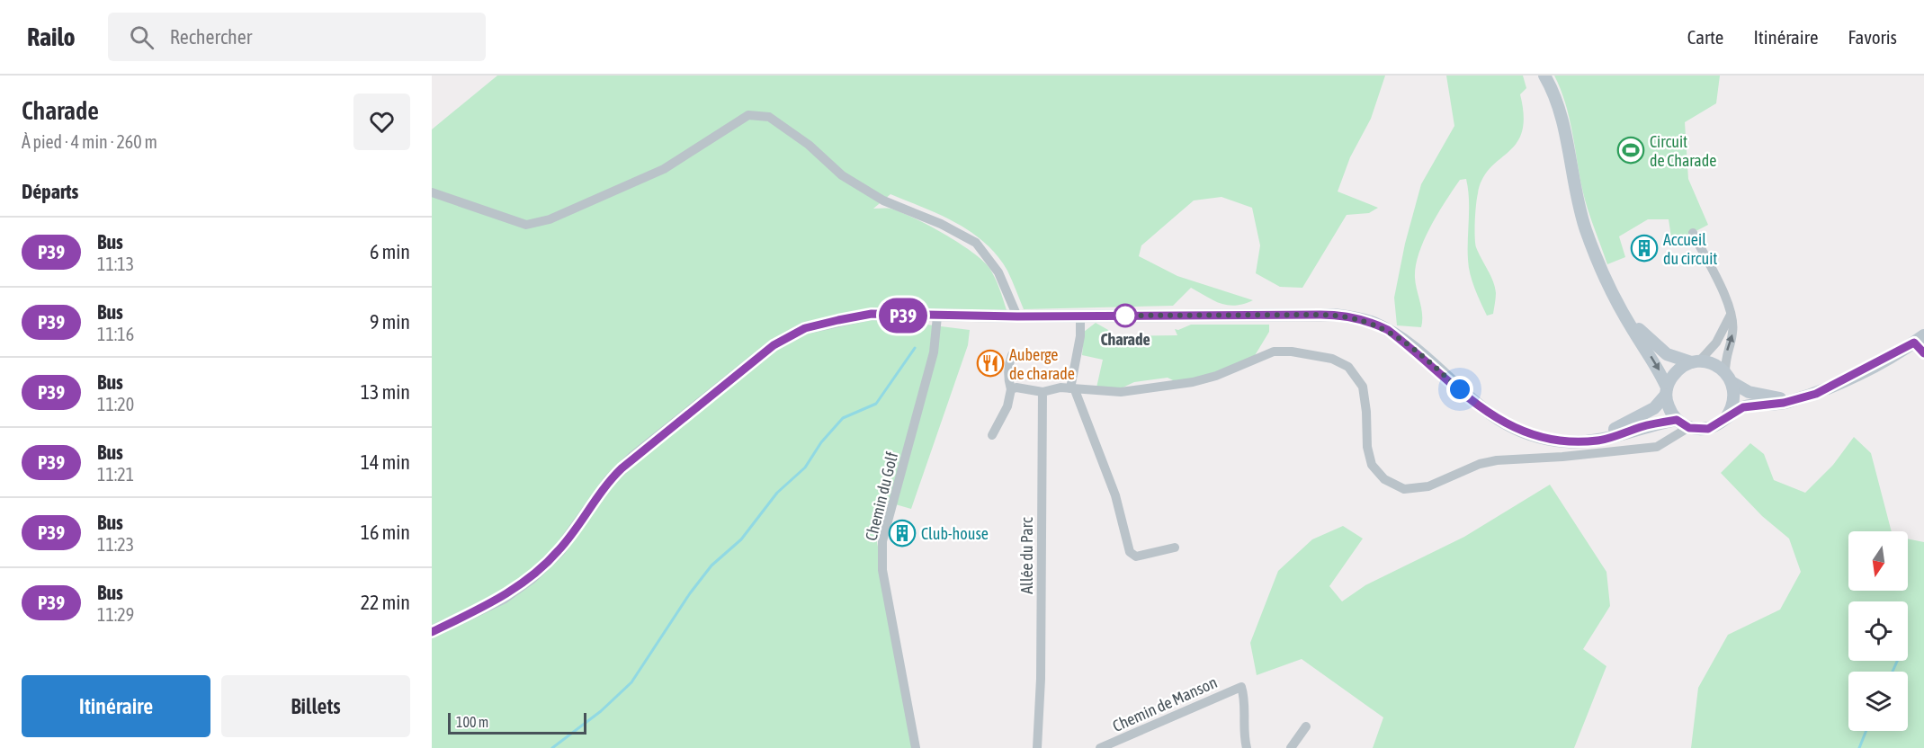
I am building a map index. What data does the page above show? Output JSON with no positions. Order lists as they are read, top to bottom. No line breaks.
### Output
{"streets":{"street":["Chemin du Golf","Allée du Parc","Chemin de Manson"]},"places":{"sports":["Circuit de Charade"],"building":["Accueil du circuit","Club-house"],"other":["Charade"],"restaurant":["Auberge de charade"]},"lines":["bus line P39"],"scale_bar":"100 m","north":"bottom","page":{"header":"Railo","search":"Rechercher","nav":["Carte","Itinéraire","Favoris"],"heading":[["Charade","À pied · 4 min · 260 m"],"Départs"],"on_map":"P39","list":[{"mark":"P39","name":"Bus","note":"11:13","value":"6 min"},{"mark":"P39","name":"Bus","note":"11:16","value":"9 min"},{"mark":"P39","name":"Bus","note":"11:20","value":"13 min"},{"mark":"P39","name":"Bus","note":"11:21","value":"14 min"},{"mark":"P39","name":"Bus","note":"11:23","value":"16 min"},{"mark":"P39","name":"Bus","note":"11:29","value":"22 min"}],"buttons":["Itinéraire","Billets"],"scale":"100 m"}}
